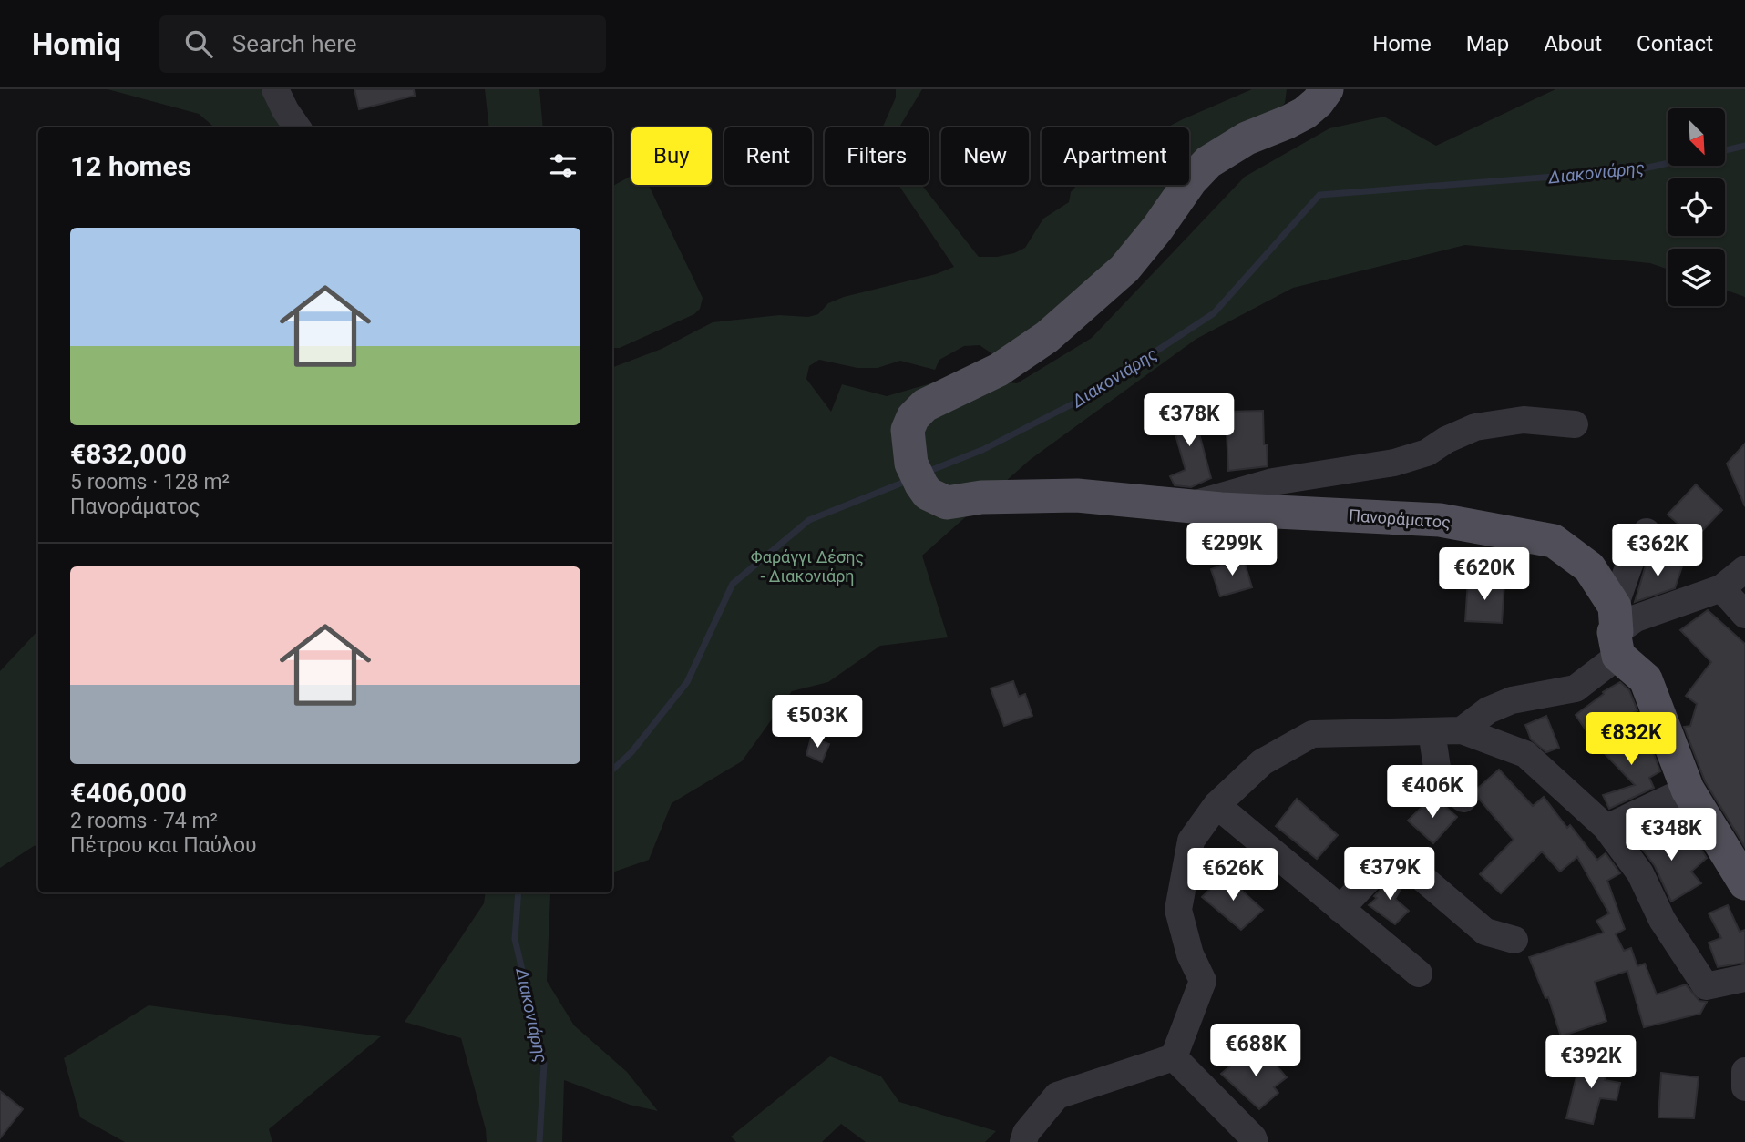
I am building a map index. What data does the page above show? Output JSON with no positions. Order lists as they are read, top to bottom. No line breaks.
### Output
{"streets":{"main road":["Πανοράματος"]},"water":["Διακονιάρης"],"parks":["Φαράγγι Δέσης - Διακονιάρη"],"north":"bottom right","page":{"header":"Homiq","search":"Search here","nav":["Home","Map","About","Contact"],"chip":["Buy","Rent","Filters","New","Apartment"],"heading":"12 homes","list":[{"name":"€832,000","note":"5 rooms · 128 m² · Πανοράματος"},{"name":"€406,000","note":"2 rooms · 74 m² · Πέτρου και Παύλου"}],"price":["€378K","€299K","€362K","€620K","€503K","€832K","€406K","€348K","€379K","€626K","€688K","€392K"]}}
